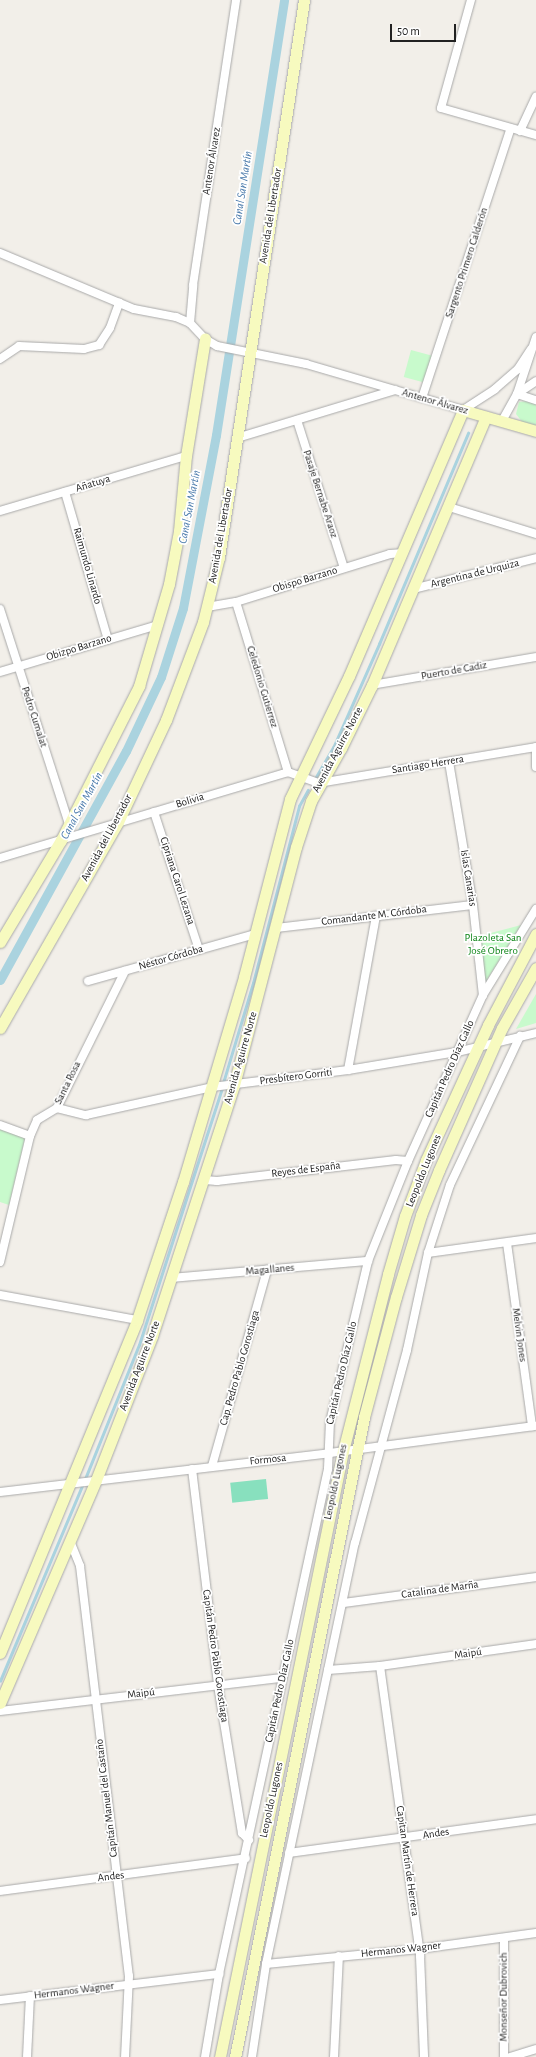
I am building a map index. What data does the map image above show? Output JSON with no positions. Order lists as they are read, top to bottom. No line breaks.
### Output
{"streets":{"main road":["Antenor Álvarez","Avenida del Libertador","Avenida Aguirre Norte","Leopoldo Lugones"],"street":["Sargento Primero Calderón","Añatuya","Pasaje Bernabe Araoz","Raimundo Linardo","Argentina de Urquiza","Obispo Barzano","Obizpo Barzano","Puerto de Cadiz","Celedonio Gutierrez","Pedro Cumalat","Santiago Herrera","Bolivia","Islas Canarias","Cipriana Carol Lezana","Comandante M. Córdoba","Néstor Córdoba","Capitán Pedro Díaz Gallo","Presbítero Gorriti","Santa Rosa","Reyes de España","Magallanes","Melvin Jones","Cap. Pedro Pablo Gorostiaga","Formosa","Catalina de Marña","Maipú","Capitán Pedro Pablo Gorostiaga","Capitán Manuel del Castaño","Andes","Capitan Martín de Herrera","Hermanos Wagner","Monseñor Dubrovich"]},"crossings":[["Antenor Álvarez","Avenida del Libertador"],["Antenor Álvarez","Sargento Primero Calderón"],["Antenor Álvarez","Avenida Aguirre Norte"],["Avenida del Libertador","Obispo Barzano"],["Avenida del Libertador","Bolivia"],["Añatuya","Raimundo Linardo"],["Pasaje Bernabe Araoz","Obispo Barzano"],["Raimundo Linardo","Obizpo Barzano"],["Argentina de Urquiza","Avenida Aguirre Norte"],["Obispo Barzano","Celedonio Gutierrez"],["Obispo Barzano","Avenida Aguirre Norte"],["Obizpo Barzano","Pedro Cumalat"],["Puerto de Cadiz","Avenida Aguirre Norte"],["Celedonio Gutierrez","Bolivia"],["Avenida Aguirre Norte","Santiago Herrera"],["Avenida Aguirre Norte","Comandante M. Córdoba"],["Avenida Aguirre Norte","Néstor Córdoba"],["Avenida Aguirre Norte","Presbítero Gorriti"],["Avenida Aguirre Norte","Reyes de España"],["Avenida Aguirre Norte","Magallanes"],["Avenida Aguirre Norte","Formosa"],["Avenida Aguirre Norte","Capitán Manuel del Castaño"],["Santiago Herrera","Islas Canarias"],["Bolivia","Cipriana Carol Lezana"],["Islas Canarias","Comandante M. Córdoba"],["Islas Canarias","Capitán Pedro Díaz Gallo"],["Cipriana Carol Lezana","Néstor Córdoba"],["Néstor Córdoba","Santa Rosa"],["Capitán Pedro Díaz Gallo","Presbítero Gorriti"],["Capitán Pedro Díaz Gallo","Reyes de España"],["Capitán Pedro Díaz Gallo","Magallanes"],["Capitán Pedro Díaz Gallo","Formosa"],["Capitán Pedro Díaz Gallo","Maipú"],["Capitán Pedro Díaz Gallo","Capitán Pedro Pablo Gorostiaga"],["Capitán Pedro Díaz Gallo","Andes"],["Capitán Pedro Díaz Gallo","Hermanos Wagner"],["Presbítero Gorriti","Santa Rosa"],["Presbítero Gorriti","Leopoldo Lugones"],["Leopoldo Lugones","Formosa"],["Magallanes","Cap. Pedro Pablo Gorostiaga"],["Melvin Jones","Formosa"],["Cap. Pedro Pablo Gorostiaga","Formosa"],["Formosa","Capitán Pedro Pablo Gorostiaga"],["Maipú","Capitán Pedro Pablo Gorostiaga"],["Maipú","Capitán Manuel del Castaño"],["Maipú","Capitan Martín de Herrera"],["Capitán Manuel del Castaño","Andes"],["Capitán Manuel del Castaño","Hermanos Wagner"],["Andes","Capitan Martín de Herrera"],["Capitan Martín de Herrera","Hermanos Wagner"],["Hermanos Wagner","Monseñor Dubrovich"]],"water":["Canal San Martín"],"parks":["Plazoleta San José Obrero"],"scale_bar":"50 m"}
